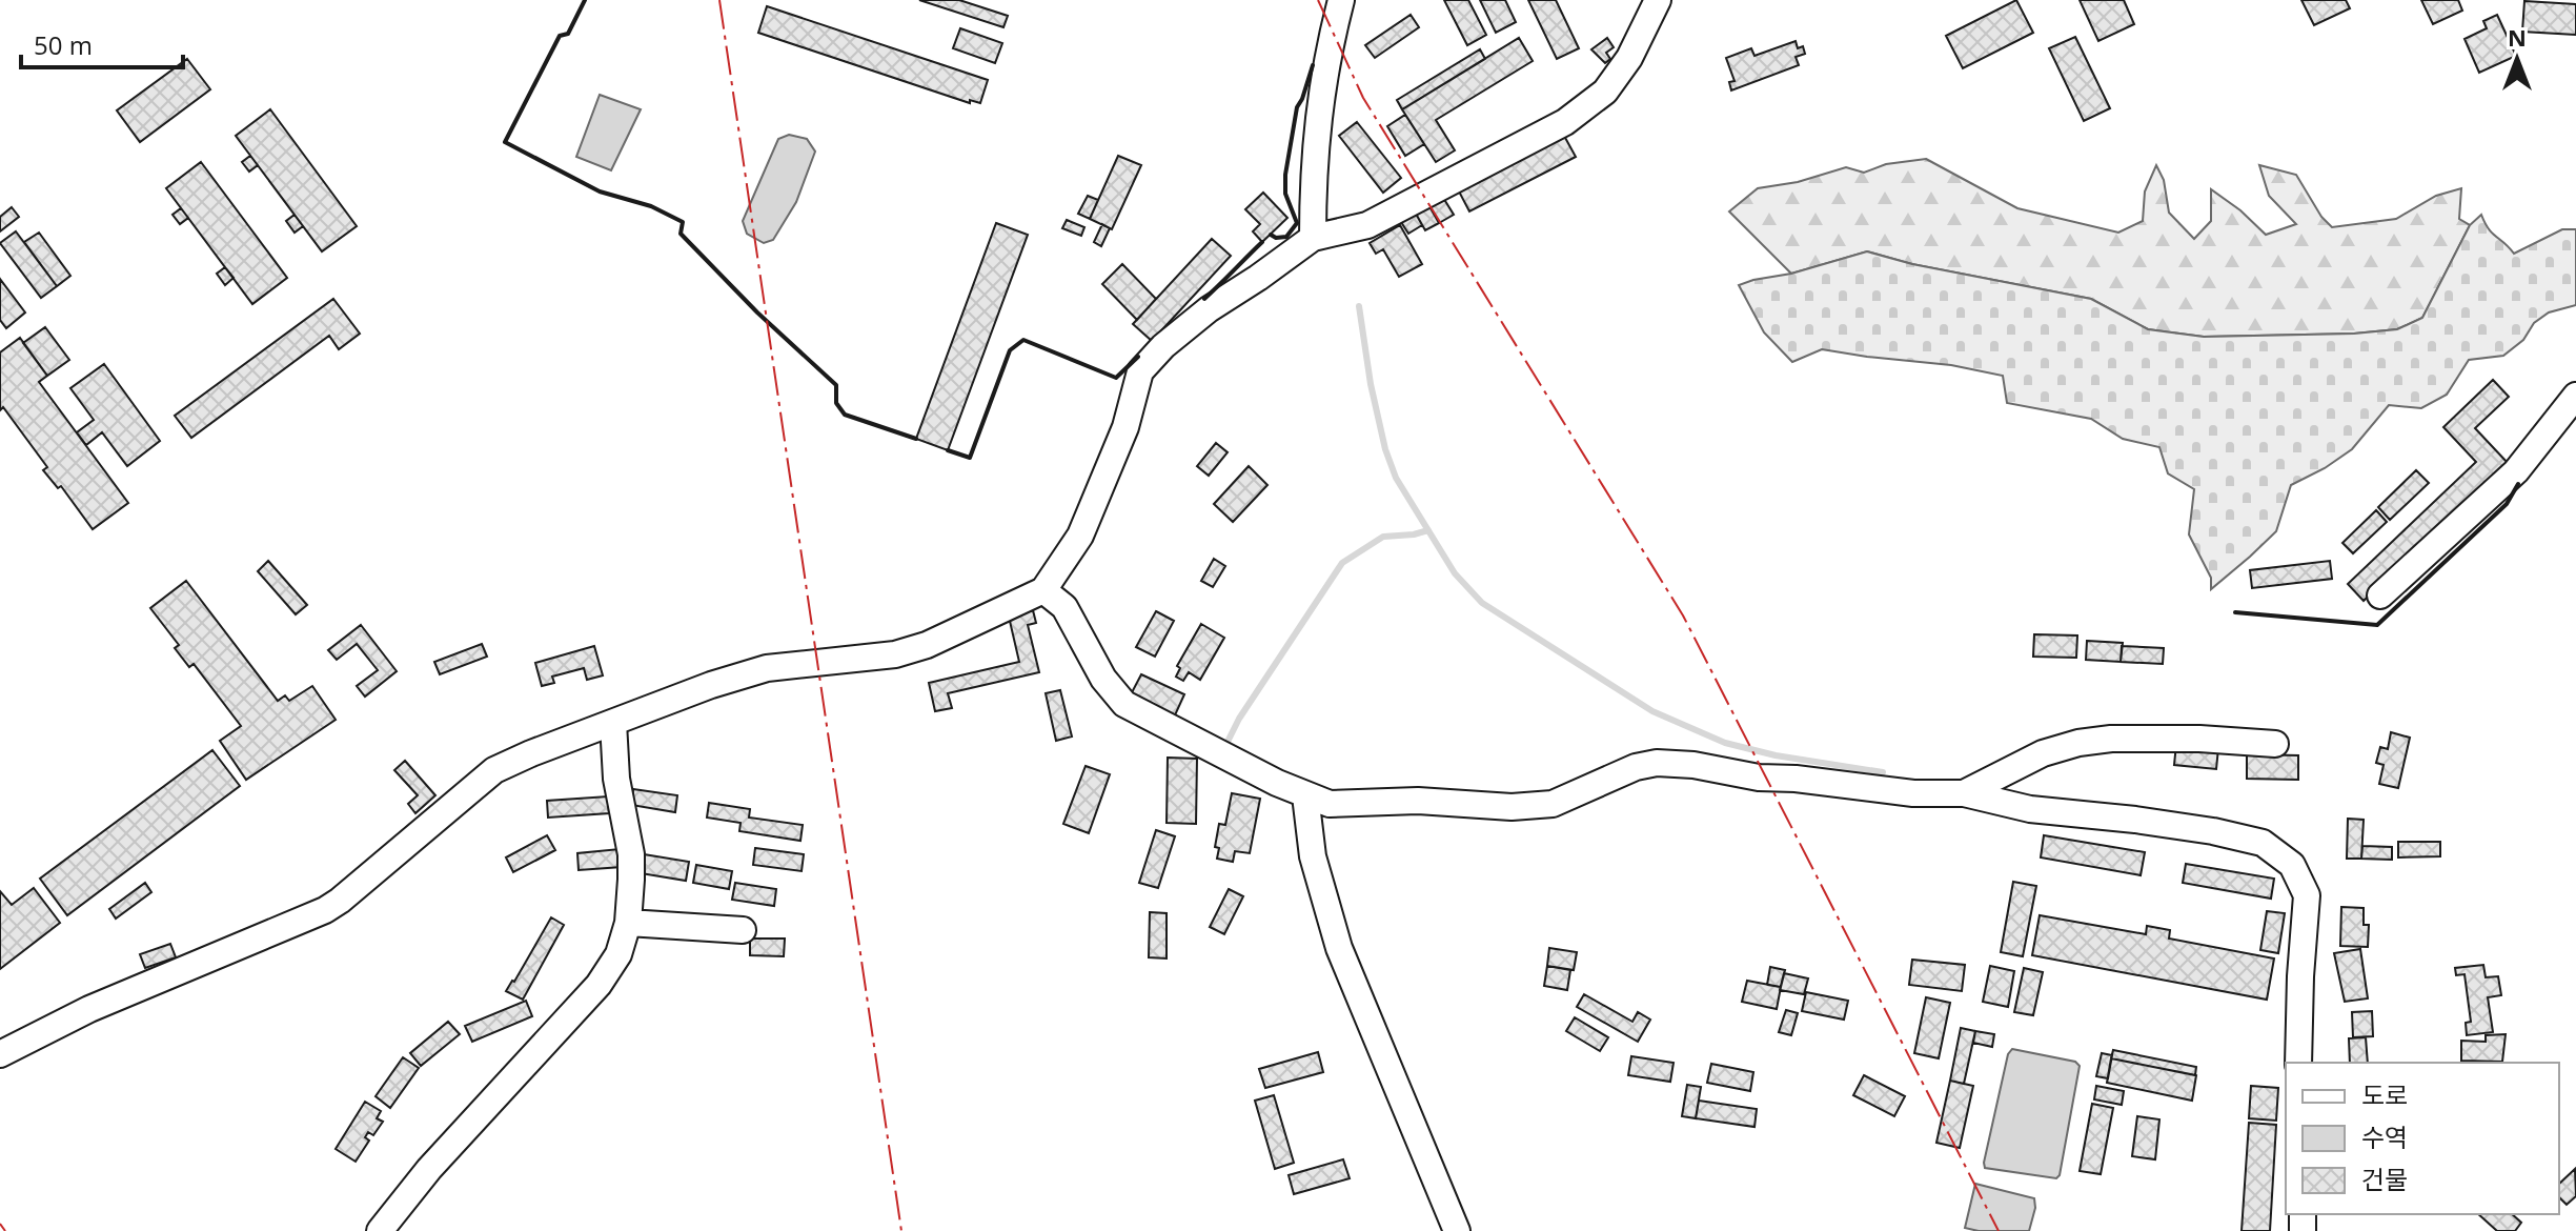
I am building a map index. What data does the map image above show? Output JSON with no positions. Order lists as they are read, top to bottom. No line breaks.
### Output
{"legend":["도로","수역","건물"],"scale_bar":"50 m","north":"top"}
